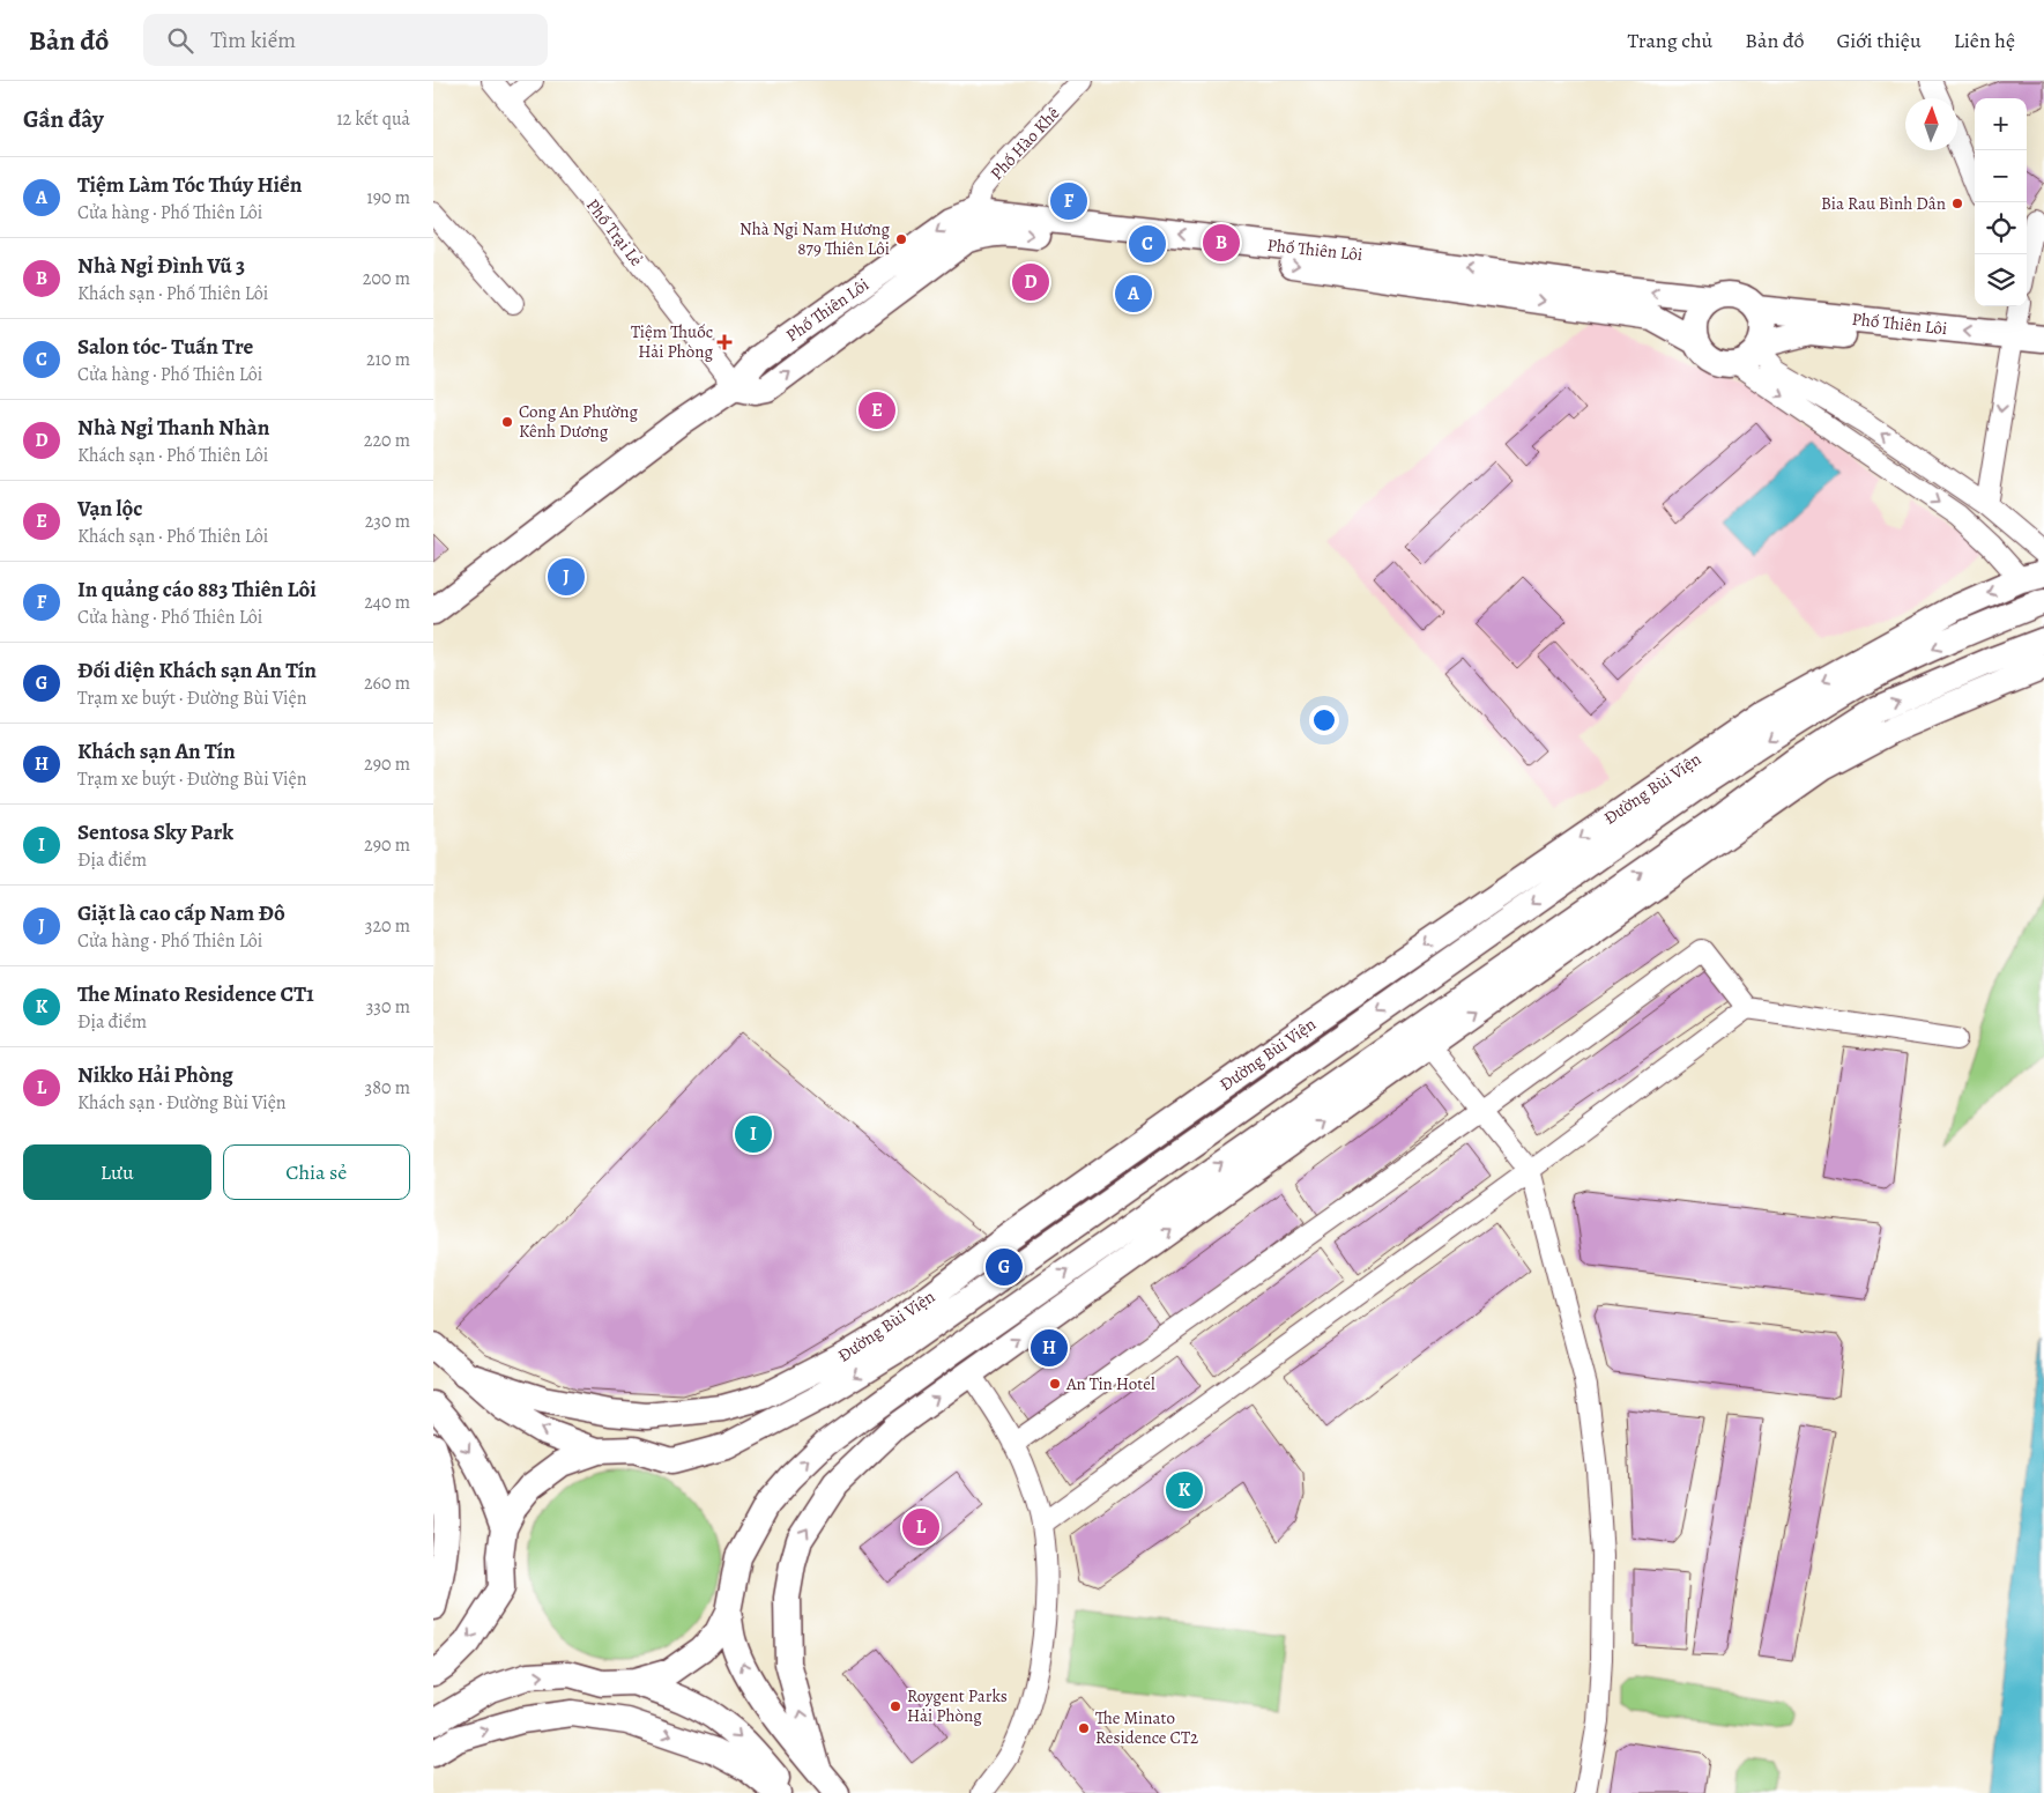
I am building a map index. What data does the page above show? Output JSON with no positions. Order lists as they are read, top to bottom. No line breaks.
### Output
{"streets":{"main road":["Phố Thiên Lôi","Đường Bùi Viện"],"street":["Phố Hào Khê","Phố Trại Lẻ"]},"crossings":[["Phố Hào Khê","Phố Thiên Lôi"],["Phố Trại Lẻ","Phố Thiên Lôi"]],"places":{"other":["Bia Rau Bình Dân","Nhà Ngỉ Nam Hương 879 Thiên Lôi","Cong An Phường Kênh Dương","An Tin Hotel","Roygent Parks Hải Phòng","The Minato Residence CT2"],"health":["Tiệm Thuốc Hải Phòng"]},"north":"top","page":{"header":"Bản đồ","search":"Tìm kiếm","nav":["Trang chủ","Bản đồ","Giới thiệu","Liên hệ"],"heading":["Gần đây","12 kết quả"],"map_buttons":["+","−"],"list":[{"mark":"A","name":"Tiệm Làm Tóc Thúy Hiền","note":"Cửa hàng · Phố Thiên Lôi","value":"190 m"},{"mark":"B","name":"Nhà Ngỉ Đình Vũ 3","note":"Khách sạn · Phố Thiên Lôi","value":"200 m"},{"mark":"C","name":"Salon tóc- Tuấn Tre","note":"Cửa hàng · Phố Thiên Lôi","value":"210 m"},{"mark":"D","name":"Nhà Ngỉ Thanh Nhàn","note":"Khách sạn · Phố Thiên Lôi","value":"220 m"},{"mark":"E","name":"Vạn lộc","note":"Khách sạn · Phố Thiên Lôi","value":"230 m"},{"mark":"F","name":"In quảng cáo 883 Thiên Lôi","note":"Cửa hàng · Phố Thiên Lôi","value":"240 m"},{"mark":"G","name":"Đối diện Khách sạn An Tín","note":"Trạm xe buýt · Đường Bùi Viện","value":"260 m"},{"mark":"H","name":"Khách sạn An Tín","note":"Trạm xe buýt · Đường Bùi Viện","value":"290 m"},{"mark":"I","name":"Sentosa Sky Park","note":"Địa điểm","value":"290 m"},{"mark":"J","name":"Giặt là cao cấp Nam Đô","note":"Cửa hàng · Phố Thiên Lôi","value":"320 m"},{"mark":"K","name":"The Minato Residence CT1","note":"Địa điểm","value":"330 m"},{"mark":"L","name":"Nikko Hải Phòng","note":"Khách sạn · Đường Bùi Viện","value":"380 m"}],"pins":["F","B","C","D","A","E","J","I","G","H","K","L"],"buttons":["Lưu","Chia sẻ"]}}
